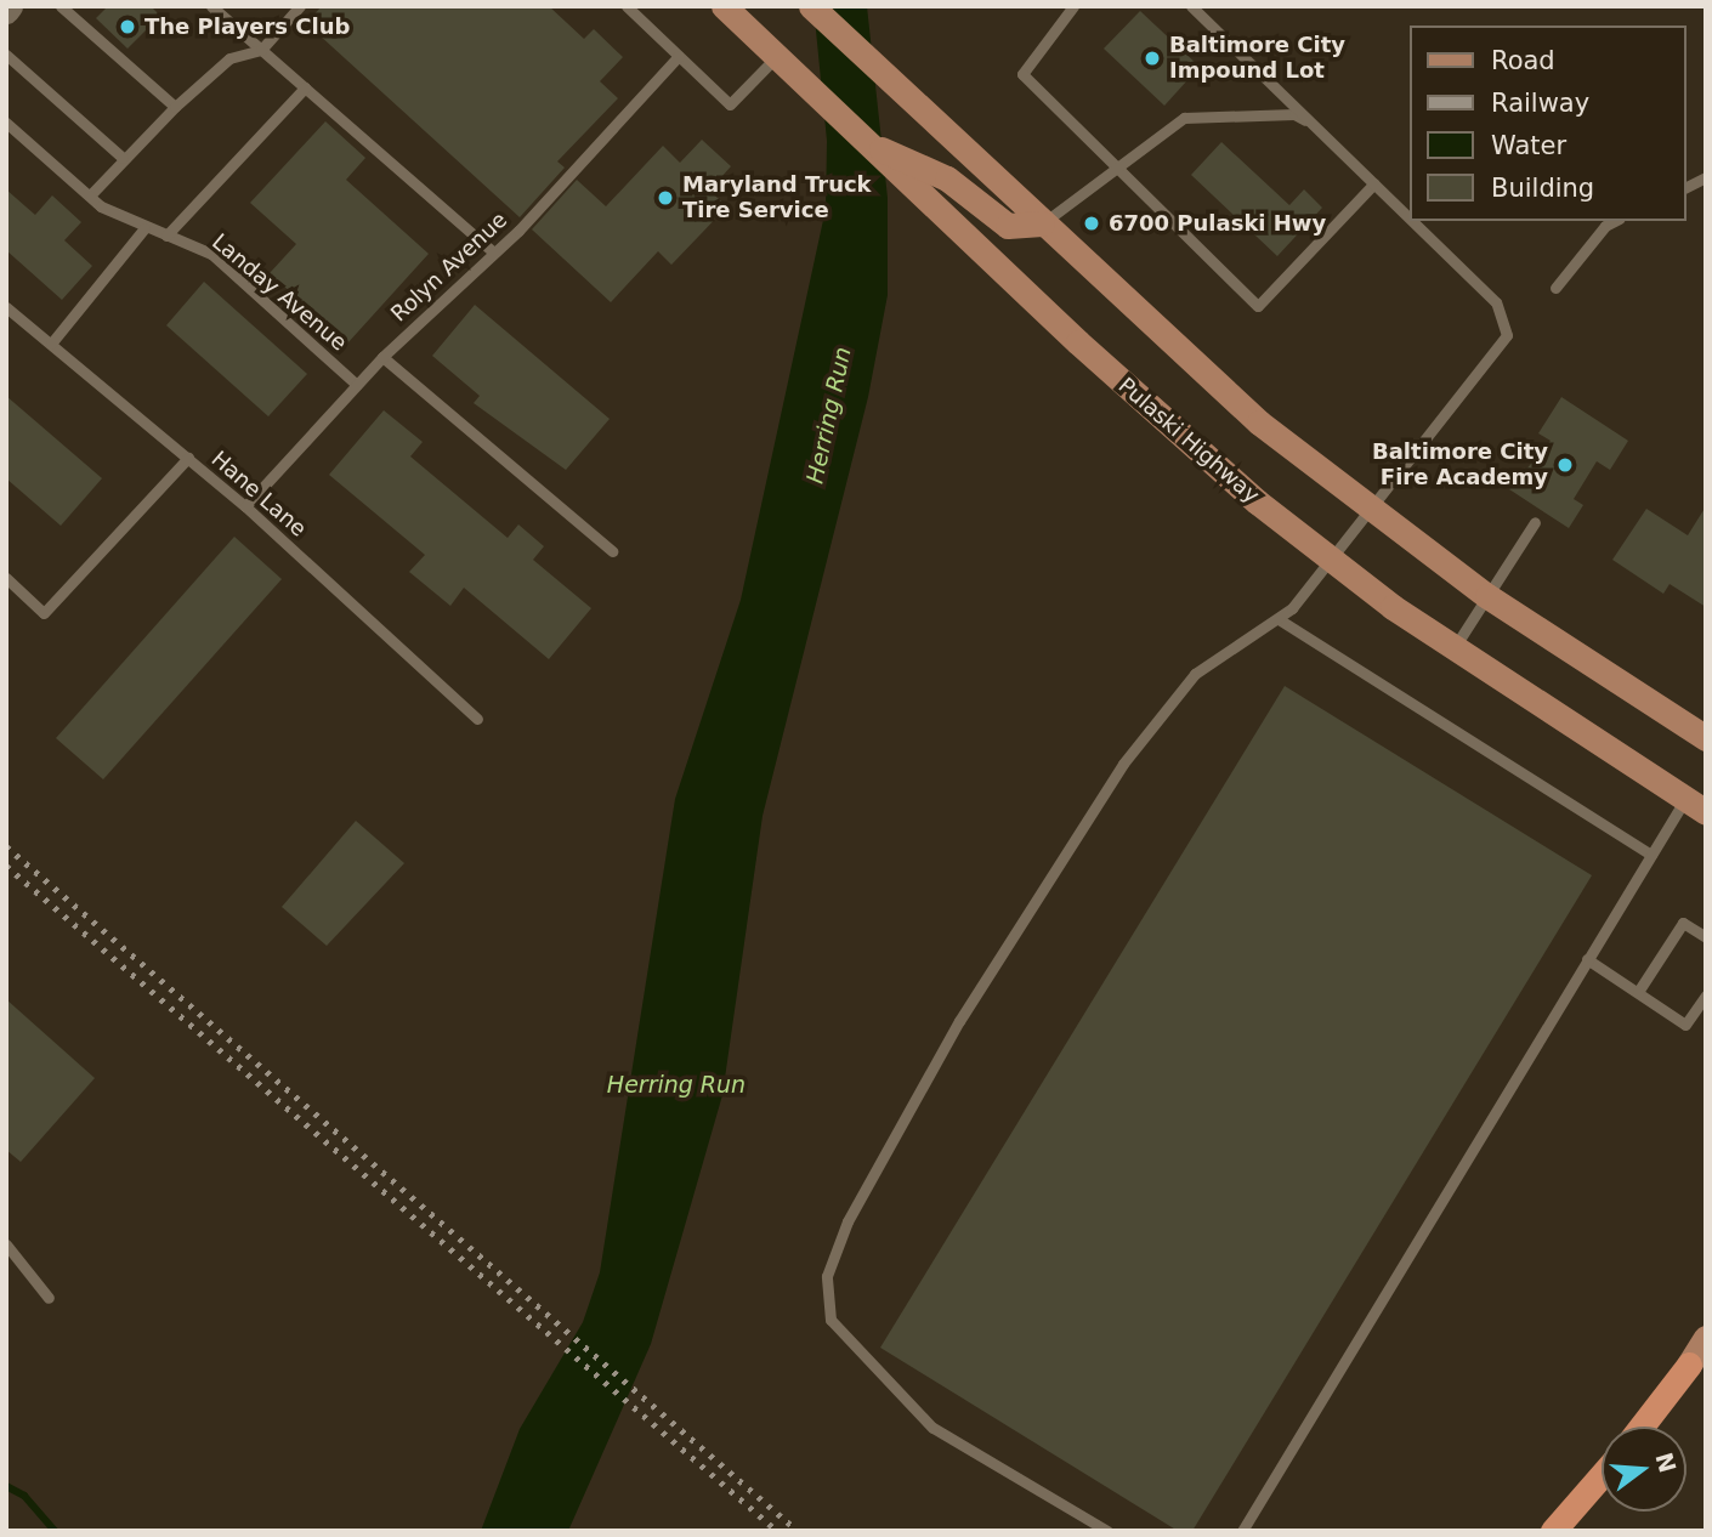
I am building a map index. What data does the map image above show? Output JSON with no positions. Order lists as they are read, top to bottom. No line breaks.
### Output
{"streets":{"main road":["Pulaski Highway"],"lane":["Rolyn Avenue","Landay Avenue","Hane Lane"]},"crossings":[["Rolyn Avenue","Landay Avenue"],["Rolyn Avenue","Hane Lane"]],"water":["Herring Run"],"places":["The Players Club","Baltimore City Impound Lot","Maryland Truck Tire Service","6700 Pulaski Hwy","Baltimore City Fire Academy"],"legend":["Road","Railway","Water","Building"],"north":"right"}
